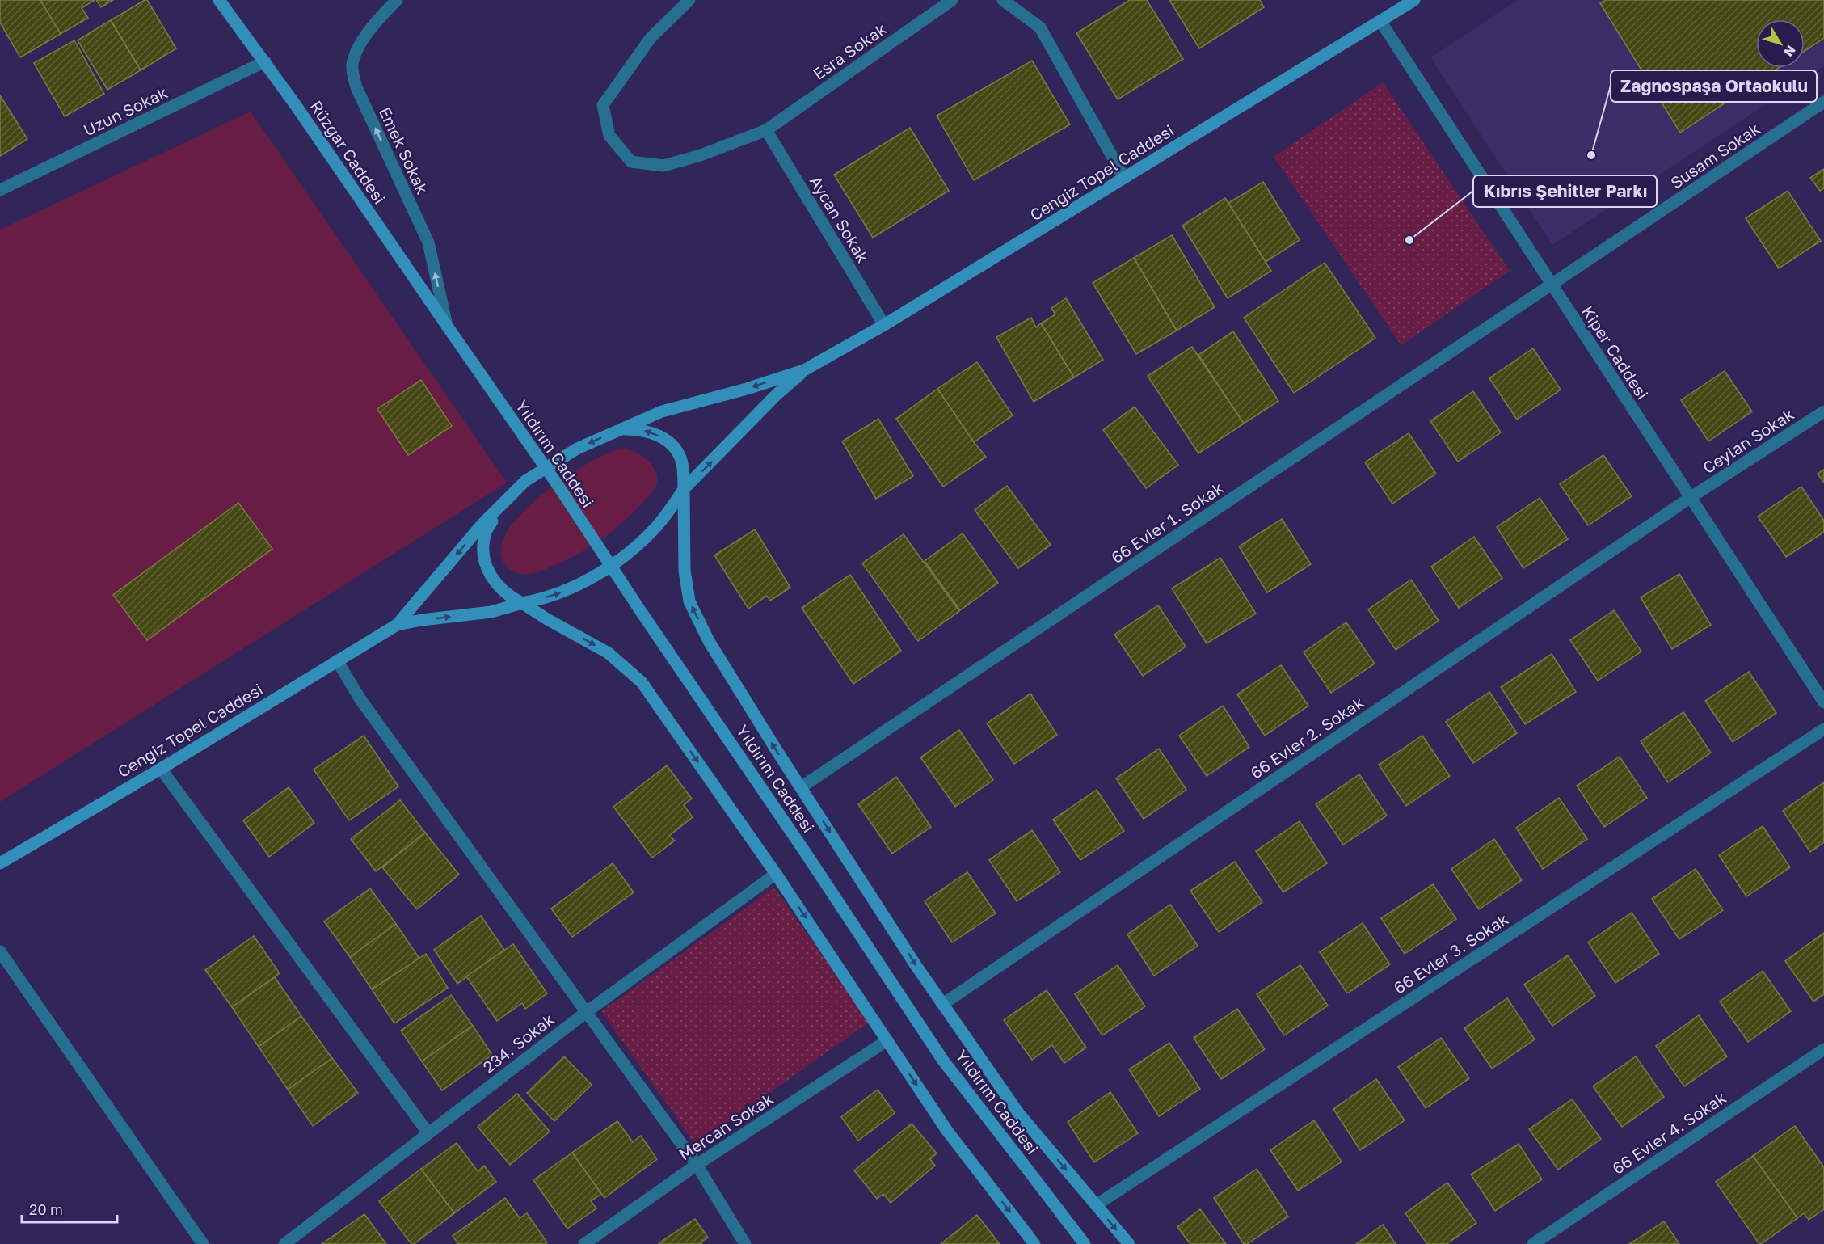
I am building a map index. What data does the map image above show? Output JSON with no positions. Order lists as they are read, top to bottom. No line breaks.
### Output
{"streets":{"main road":["Rüzgar Caddesi","Cengiz Topel Caddesi","Yıldırım Caddesi"],"street":["Esra Sokak","Uzun Sokak","Emek Sokak","Susam Sokak","Aycan Sokak","Kiper Caddesi","Ceylan Sokak","66 Evler 1. Sokak","66 Evler 2. Sokak","66 Evler 3. Sokak","234. Sokak","Mercan Sokak","66 Evler 4. Sokak"]},"crossings":[["Esra Sokak","Aycan Sokak"],["Uzun Sokak","Rüzgar Caddesi"],["Emek Sokak","Rüzgar Caddesi"],["Emek Sokak","Yıldırım Caddesi"],["Rüzgar Caddesi","Yıldırım Caddesi"],["Susam Sokak","Kiper Caddesi"],["Susam Sokak","66 Evler 1. Sokak"],["Cengiz Topel Caddesi","Aycan Sokak"],["Cengiz Topel Caddesi","Kiper Caddesi"],["Kiper Caddesi","Ceylan Sokak"],["Kiper Caddesi","66 Evler 1. Sokak"],["Kiper Caddesi","66 Evler 2. Sokak"],["Ceylan Sokak","66 Evler 2. Sokak"]],"one_way":["Emek Sokak"],"places":["Zağnospaşa Ortaokulu","Kıbrıs Şehitler Parkı"],"scale_bar":"20 m","north":"bottom right"}
